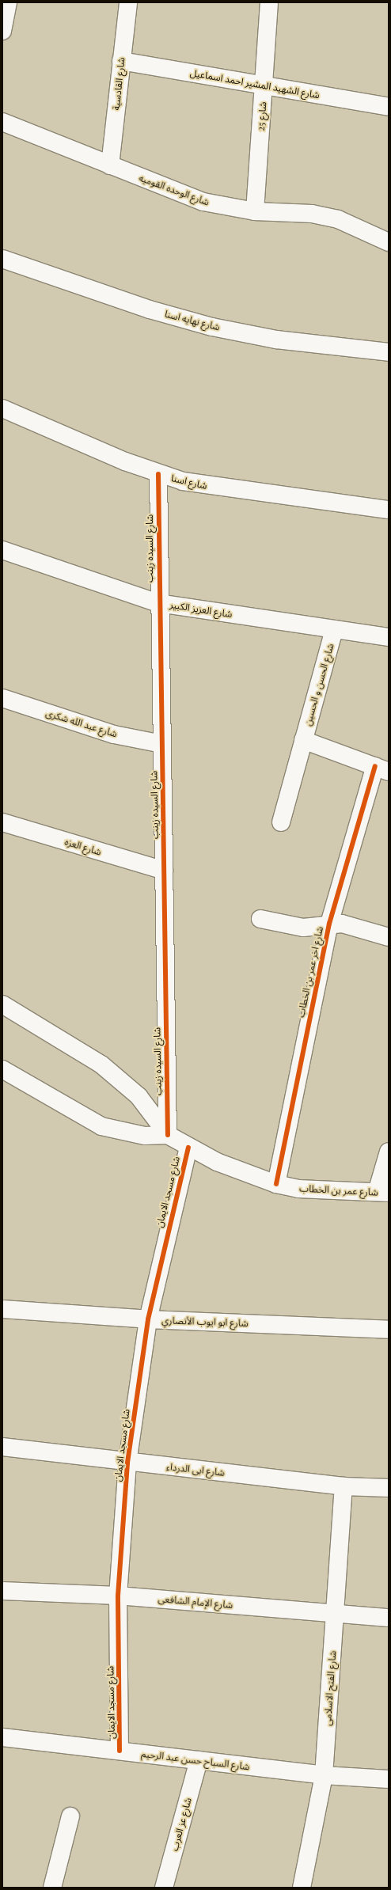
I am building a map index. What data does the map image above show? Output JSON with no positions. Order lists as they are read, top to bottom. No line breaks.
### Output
{"streets":{"street":["شارع القادسية","شارع الشهيد المشير احمد اسماعيل","شارع 25","شارع الوحده القوميه","شارع نهايه اسنا","شارع اسنا","شارع السيده زينب","شارع العزيز الكبير","شارع الحسن و الحسين","شارع عبد الله شكرى","شارع العزه","شارع اخر عمر بن الخطاب","شارع عمر بن الخطاب","شارع مسجد الايمان","شارع ابو ايوب الأنصاري","شارع ابى الدرداء","شارع الإمام الشافعى","شارع الفتح الاسلامى","شارع السباح حسن عبد الرحيم","شارع عز العرب"]},"crossings":[["شارع القادسية","شارع الشهيد المشير احمد اسماعيل"],["شارع القادسية","شارع الوحده القوميه"],["شارع الشهيد المشير احمد اسماعيل","شارع 25"],["شارع 25","شارع الوحده القوميه"],["شارع اسنا","شارع السيده زينب"],["شارع السيده زينب","شارع العزيز الكبير"],["شارع السيده زينب","شارع عبد الله شكرى"],["شارع السيده زينب","شارع العزه"],["شارع السيده زينب","شارع عمر بن الخطاب"],["شارع العزيز الكبير","شارع الحسن و الحسين"],["شارع اخر عمر بن الخطاب","شارع عمر بن الخطاب"],["شارع عمر بن الخطاب","شارع مسجد الايمان"],["شارع مسجد الايمان","شارع ابو ايوب الأنصاري"],["شارع مسجد الايمان","شارع ابى الدرداء"],["شارع مسجد الايمان","شارع الإمام الشافعى"],["شارع مسجد الايمان","شارع السباح حسن عبد الرحيم"],["شارع ابى الدرداء","شارع الفتح الاسلامى"],["شارع الإمام الشافعى","شارع الفتح الاسلامى"],["شارع الفتح الاسلامى","شارع السباح حسن عبد الرحيم"],["شارع السباح حسن عبد الرحيم","شارع عز العرب"]]}
